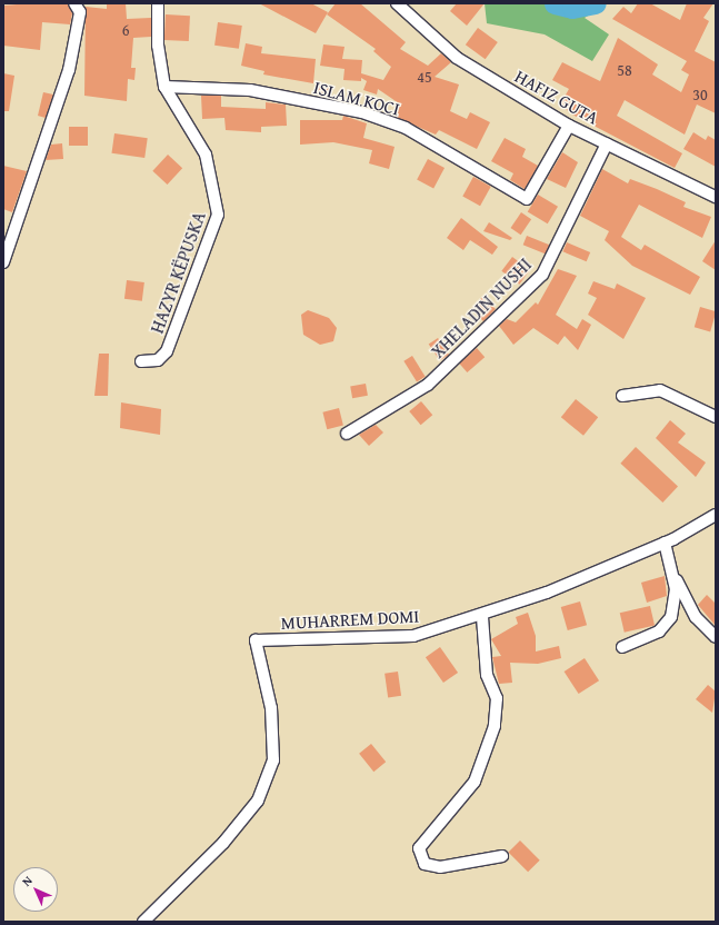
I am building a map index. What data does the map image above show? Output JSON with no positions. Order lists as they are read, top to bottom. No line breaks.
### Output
{"streets":{"street":["HAFIZ GUTA","ISLAM KOCI","HAZYR KËPUSKA","XHELADIN NUSHI","MUHARREM DOMI"]},"crossings":[["HAFIZ GUTA","ISLAM KOCI"],["HAFIZ GUTA","XHELADIN NUSHI"],["ISLAM KOCI","HAZYR KËPUSKA"]],"house_numbers":["6","58","45","30"],"north":"top left"}
